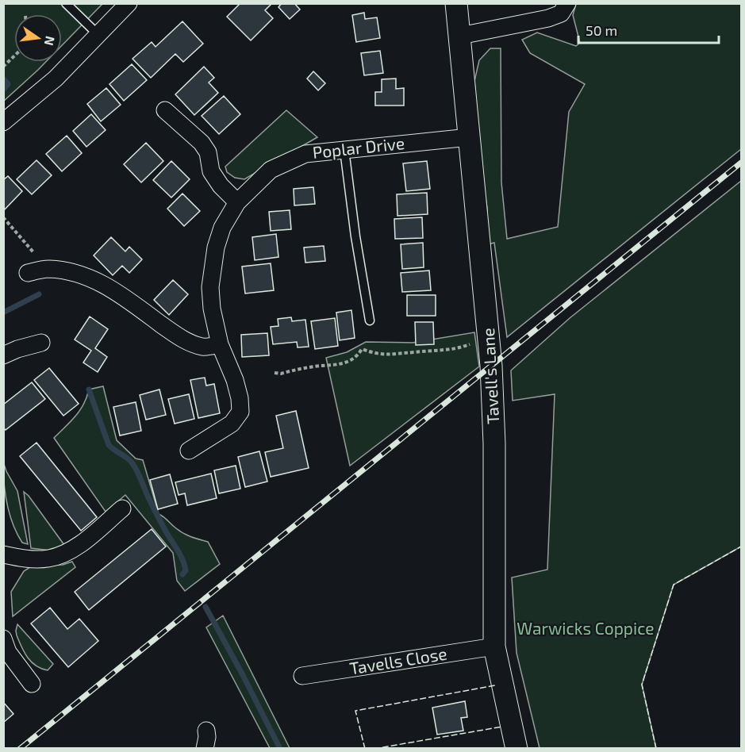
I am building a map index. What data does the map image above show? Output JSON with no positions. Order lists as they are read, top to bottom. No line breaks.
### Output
{"streets":{"street":["Poplar Drive","Tavell's Lane","Tavells Close"]},"crossings":[["Poplar Drive","Tavell's Lane"],["Tavell's Lane","Tavells Close"]],"parks":["Warwicks Coppice"],"scale_bar":"50 m","north":"right"}
